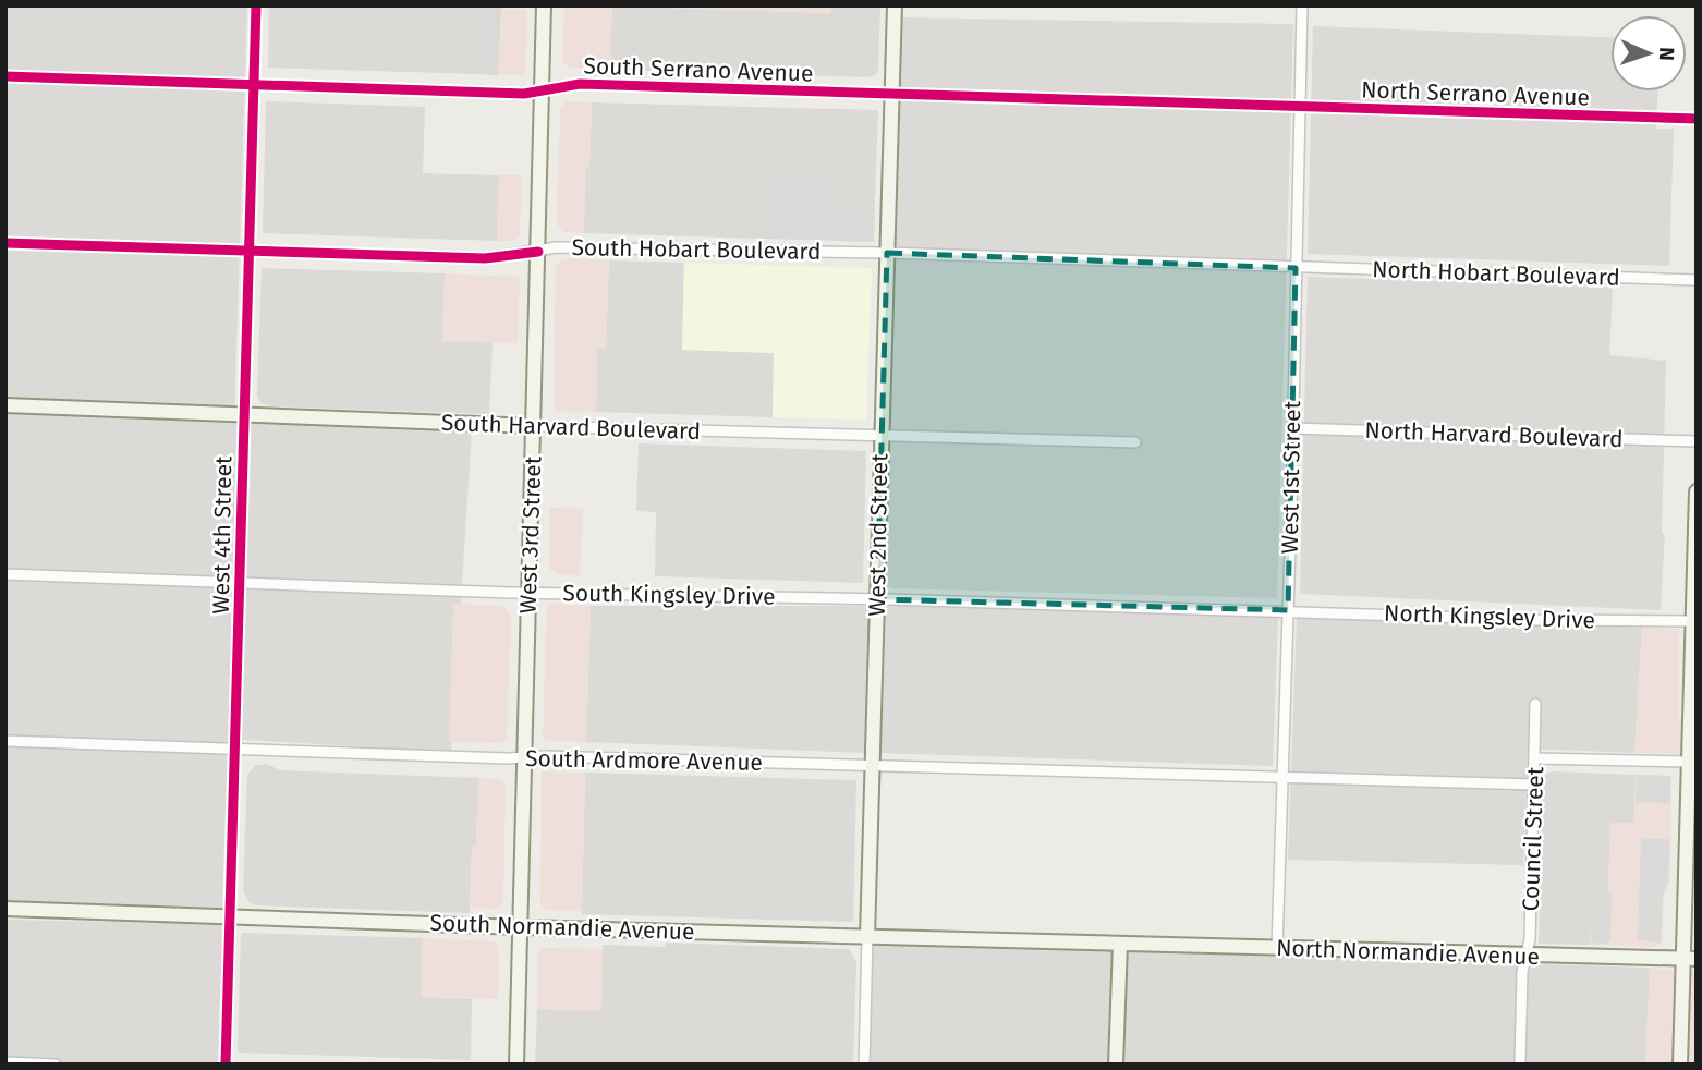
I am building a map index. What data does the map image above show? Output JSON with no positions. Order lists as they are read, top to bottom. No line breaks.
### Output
{"streets":{"main road":["South Harvard Boulevard","West 3rd Street","West 2nd Street","South Normandie Avenue","North Normandie Avenue"],"street":["South Serrano Avenue","North Serrano Avenue","South Hobart Boulevard","North Hobart Boulevard","North Harvard Boulevard","West 1st Street","West 4th Street","South Kingsley Drive","North Kingsley Drive","South Ardmore Avenue","Council Street"]},"crossings":[["South Serrano Avenue","North Serrano Avenue"],["South Serrano Avenue","West 1st Street"],["South Serrano Avenue","West 4th Street"],["South Serrano Avenue","West 3rd Street"],["South Serrano Avenue","West 2nd Street"],["North Serrano Avenue","West 1st Street"],["South Hobart Boulevard","North Hobart Boulevard"],["South Hobart Boulevard","West 1st Street"],["South Hobart Boulevard","West 4th Street"],["South Hobart Boulevard","West 3rd Street"],["South Hobart Boulevard","West 2nd Street"],["North Hobart Boulevard","West 1st Street"],["South Harvard Boulevard","West 4th Street"],["South Harvard Boulevard","West 3rd Street"],["South Harvard Boulevard","West 2nd Street"],["North Harvard Boulevard","West 1st Street"],["West 1st Street","South Kingsley Drive"],["West 1st Street","North Kingsley Drive"],["West 1st Street","South Ardmore Avenue"],["West 1st Street","North Normandie Avenue"],["West 4th Street","South Kingsley Drive"],["West 4th Street","South Ardmore Avenue"],["West 4th Street","South Normandie Avenue"],["West 3rd Street","South Kingsley Drive"],["West 3rd Street","South Ardmore Avenue"],["West 3rd Street","South Normandie Avenue"],["West 2nd Street","South Kingsley Drive"],["West 2nd Street","South Ardmore Avenue"],["West 2nd Street","South Normandie Avenue"],["South Kingsley Drive","North Kingsley Drive"],["South Ardmore Avenue","Council Street"],["Council Street","North Normandie Avenue"],["South Normandie Avenue","North Normandie Avenue"]],"north":"right"}
